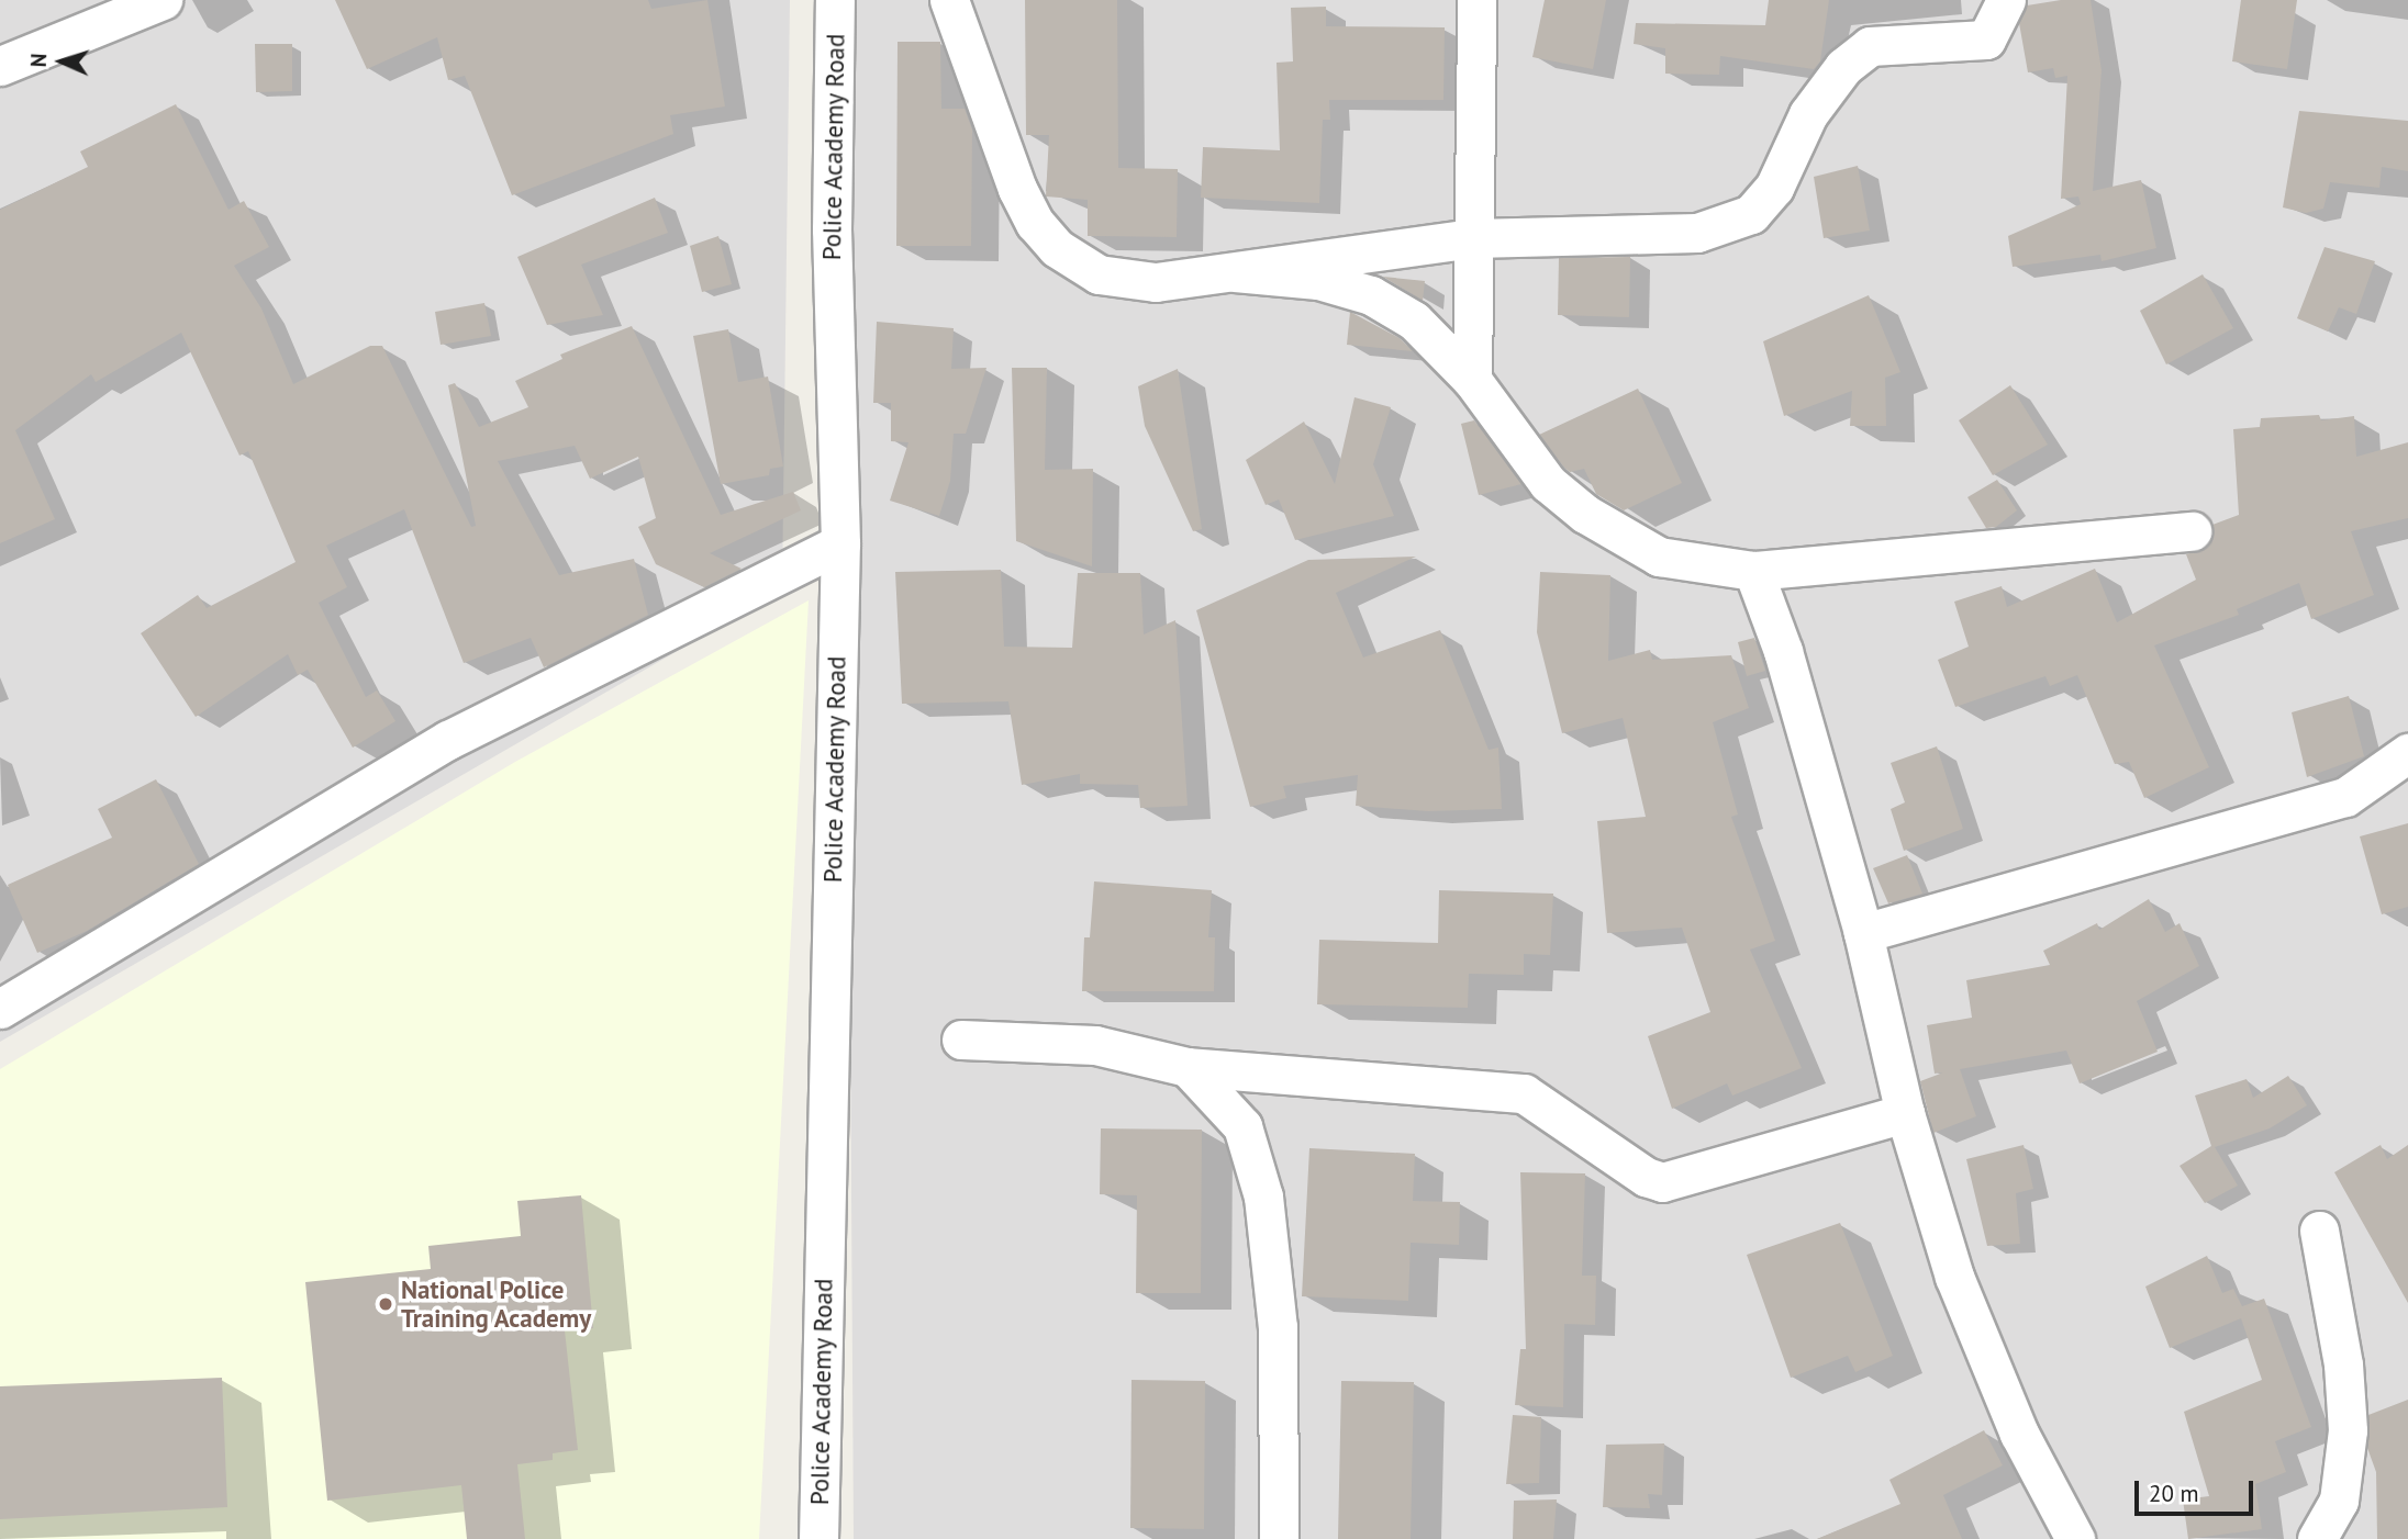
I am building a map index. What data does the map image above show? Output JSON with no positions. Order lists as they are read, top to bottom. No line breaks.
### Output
{"streets":{"street":["Police Academy Road"]},"places":["National Police Training Academy"],"scale_bar":"20 m","north":"left"}
